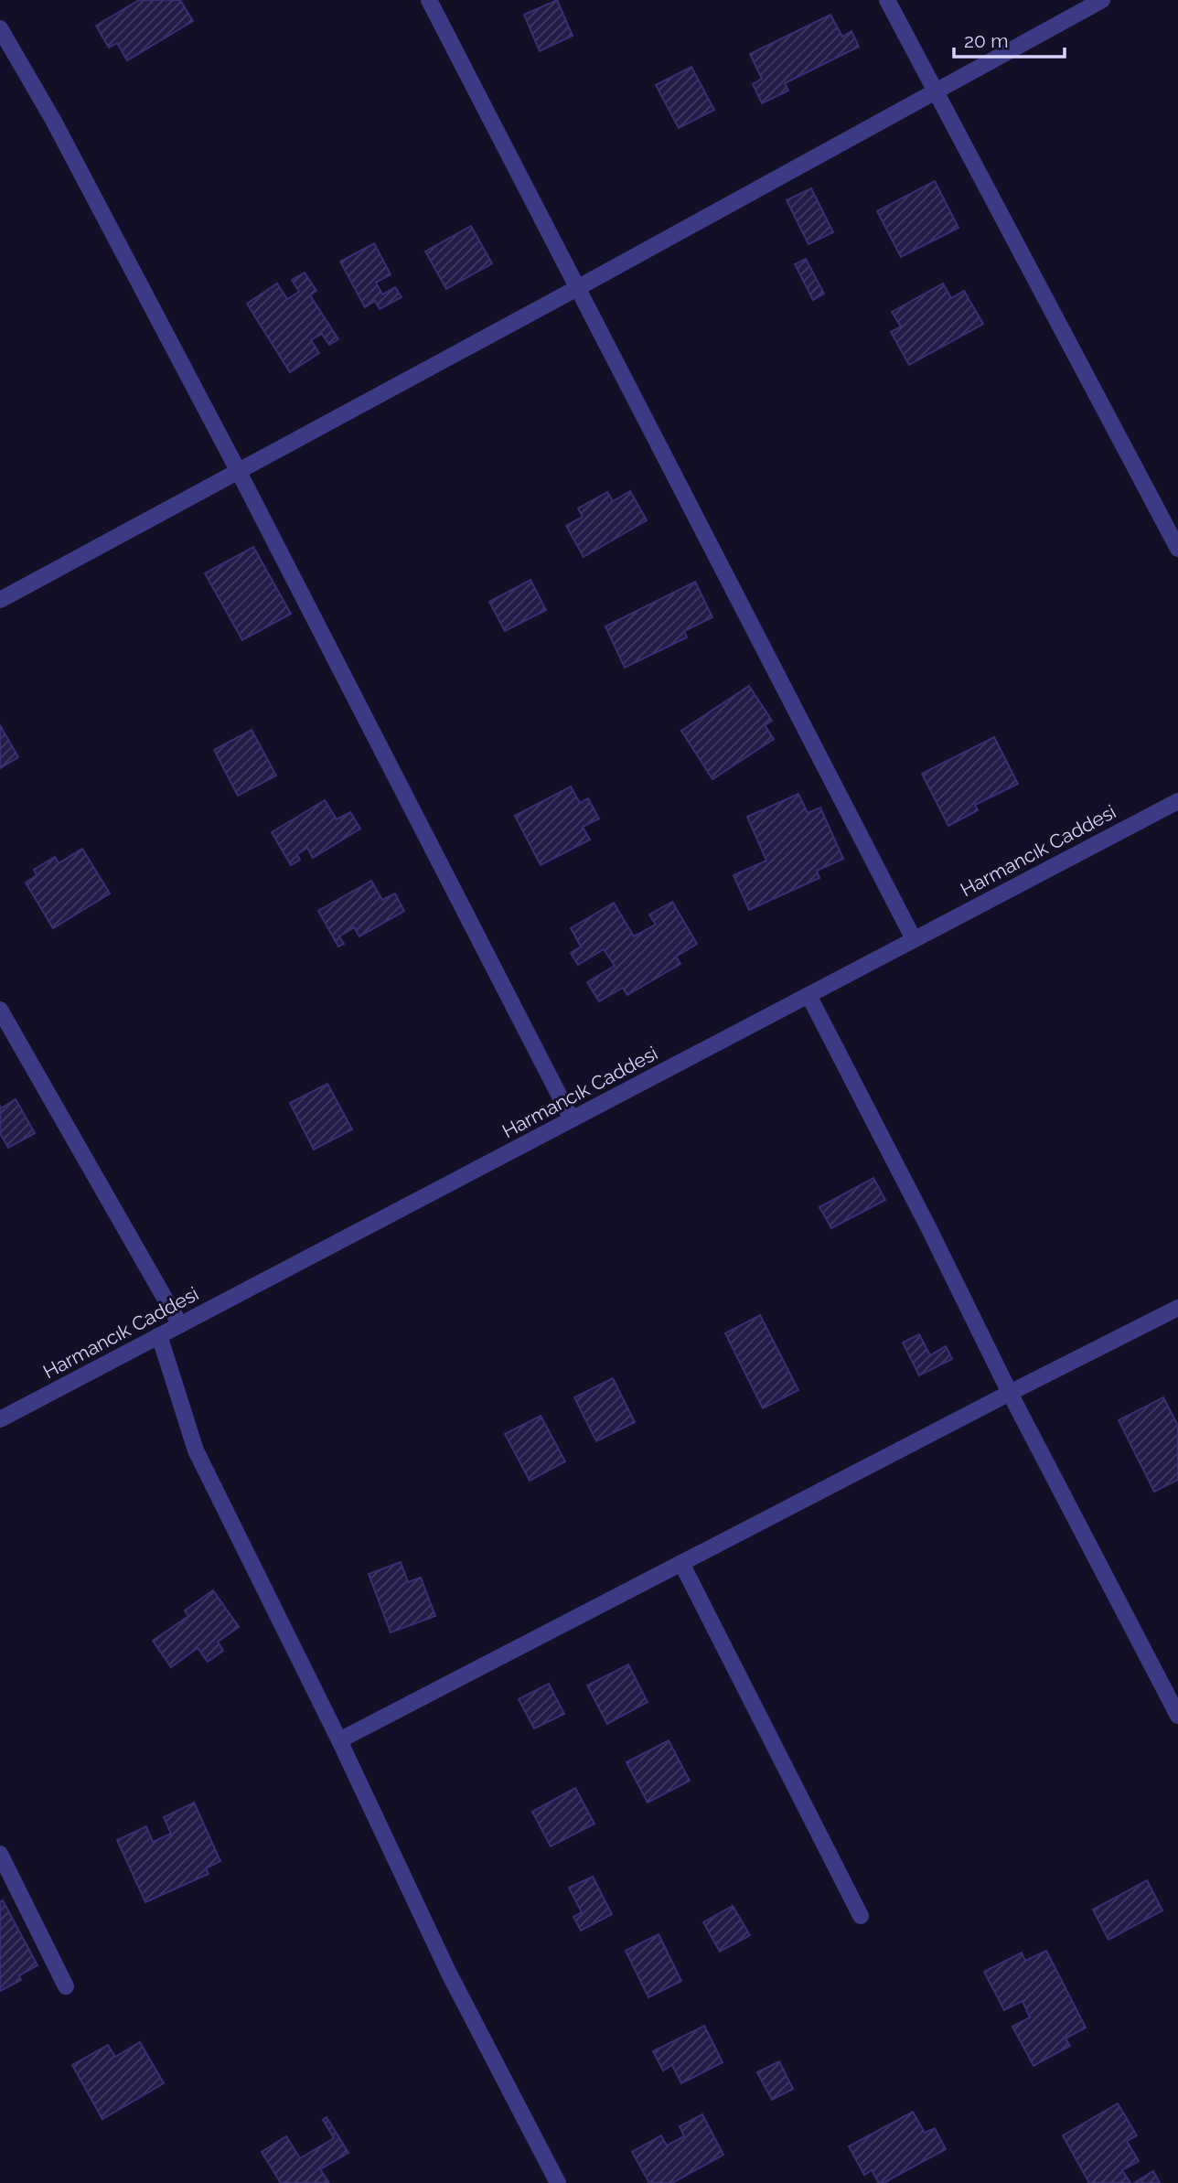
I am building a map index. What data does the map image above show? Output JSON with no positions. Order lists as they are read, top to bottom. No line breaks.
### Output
{"streets":{"street":["Harmancık Caddesi"]},"scale_bar":"20 m"}
